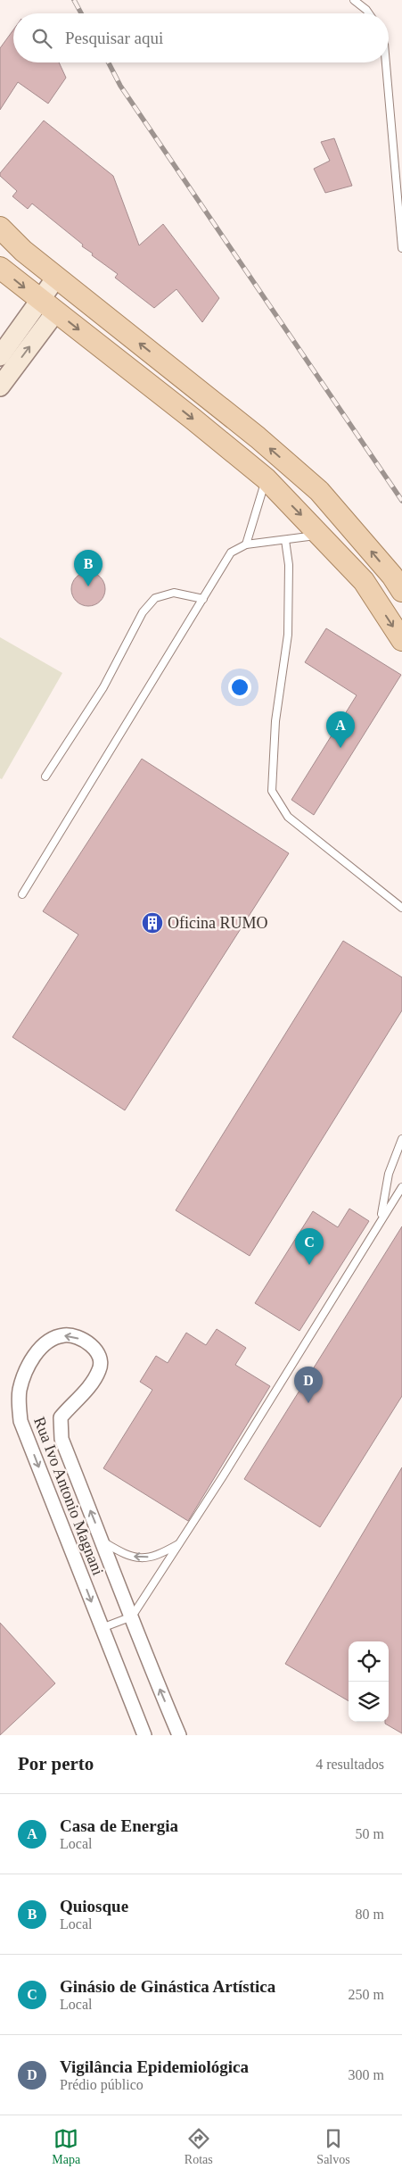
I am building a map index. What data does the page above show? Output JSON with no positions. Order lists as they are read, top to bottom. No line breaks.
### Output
{"streets":{"street":["Rua Ivo Antonio Magnani"]},"places":{"building":["Oficina RUMO"]},"page":{"search":"Pesquisar aqui","pins":["B","A","C","D"],"heading":["Por perto","4 resultados"],"list":[{"mark":"A","name":"Casa de Energia","note":"Local","value":"50 m"},{"mark":"B","name":"Quiosque","note":"Local","value":"80 m"},{"mark":"C","name":"Ginásio de Ginástica Artística","note":"Local","value":"250 m"},{"mark":"D","name":"Vigilância Epidemiológica","note":"Prédio público","value":"300 m"}],"nav":["Mapa","Rotas","Salvos"]}}
